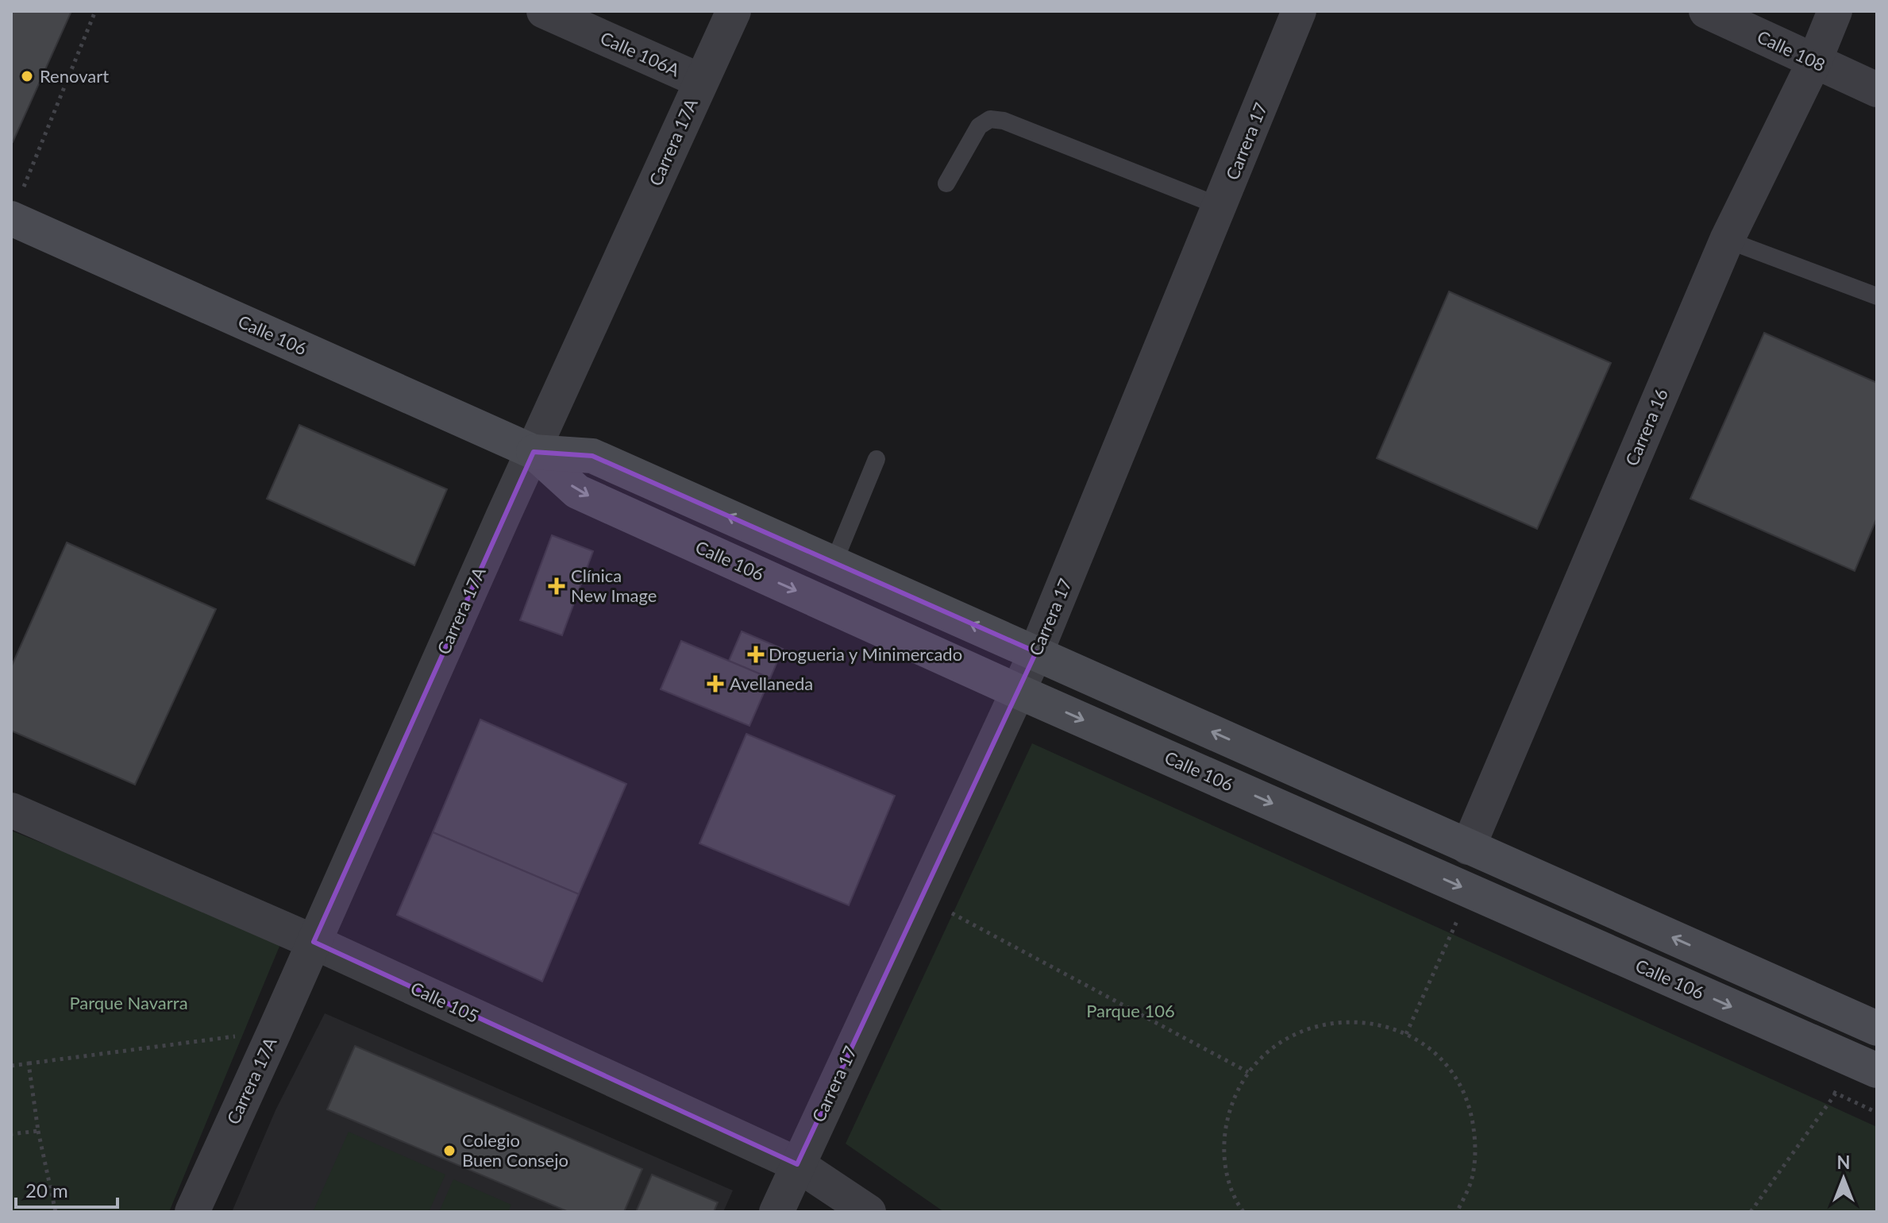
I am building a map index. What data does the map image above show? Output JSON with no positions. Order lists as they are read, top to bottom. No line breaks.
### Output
{"streets":{"main road":["Calle 106"],"street":["Calle 108","Calle 106A","Carrera 17","Carrera 17A","Carrera 16","Calle 105"]},"crossings":[["Calle 108","Carrera 16"],["Calle 106A","Carrera 17A"],["Carrera 17","Calle 106"],["Carrera 17","Calle 105"],["Carrera 17A","Calle 106"],["Carrera 17A","Calle 105"],["Calle 106","Carrera 16"]],"parks":["Parque Navarra","Parque 106"],"places":{"other":["Renovart","Colegio Buen Consejo"],"health":["Clínica New Image","Drogueria y Minimercado","Avellaneda"]},"scale_bar":"20 m","north":"top"}
